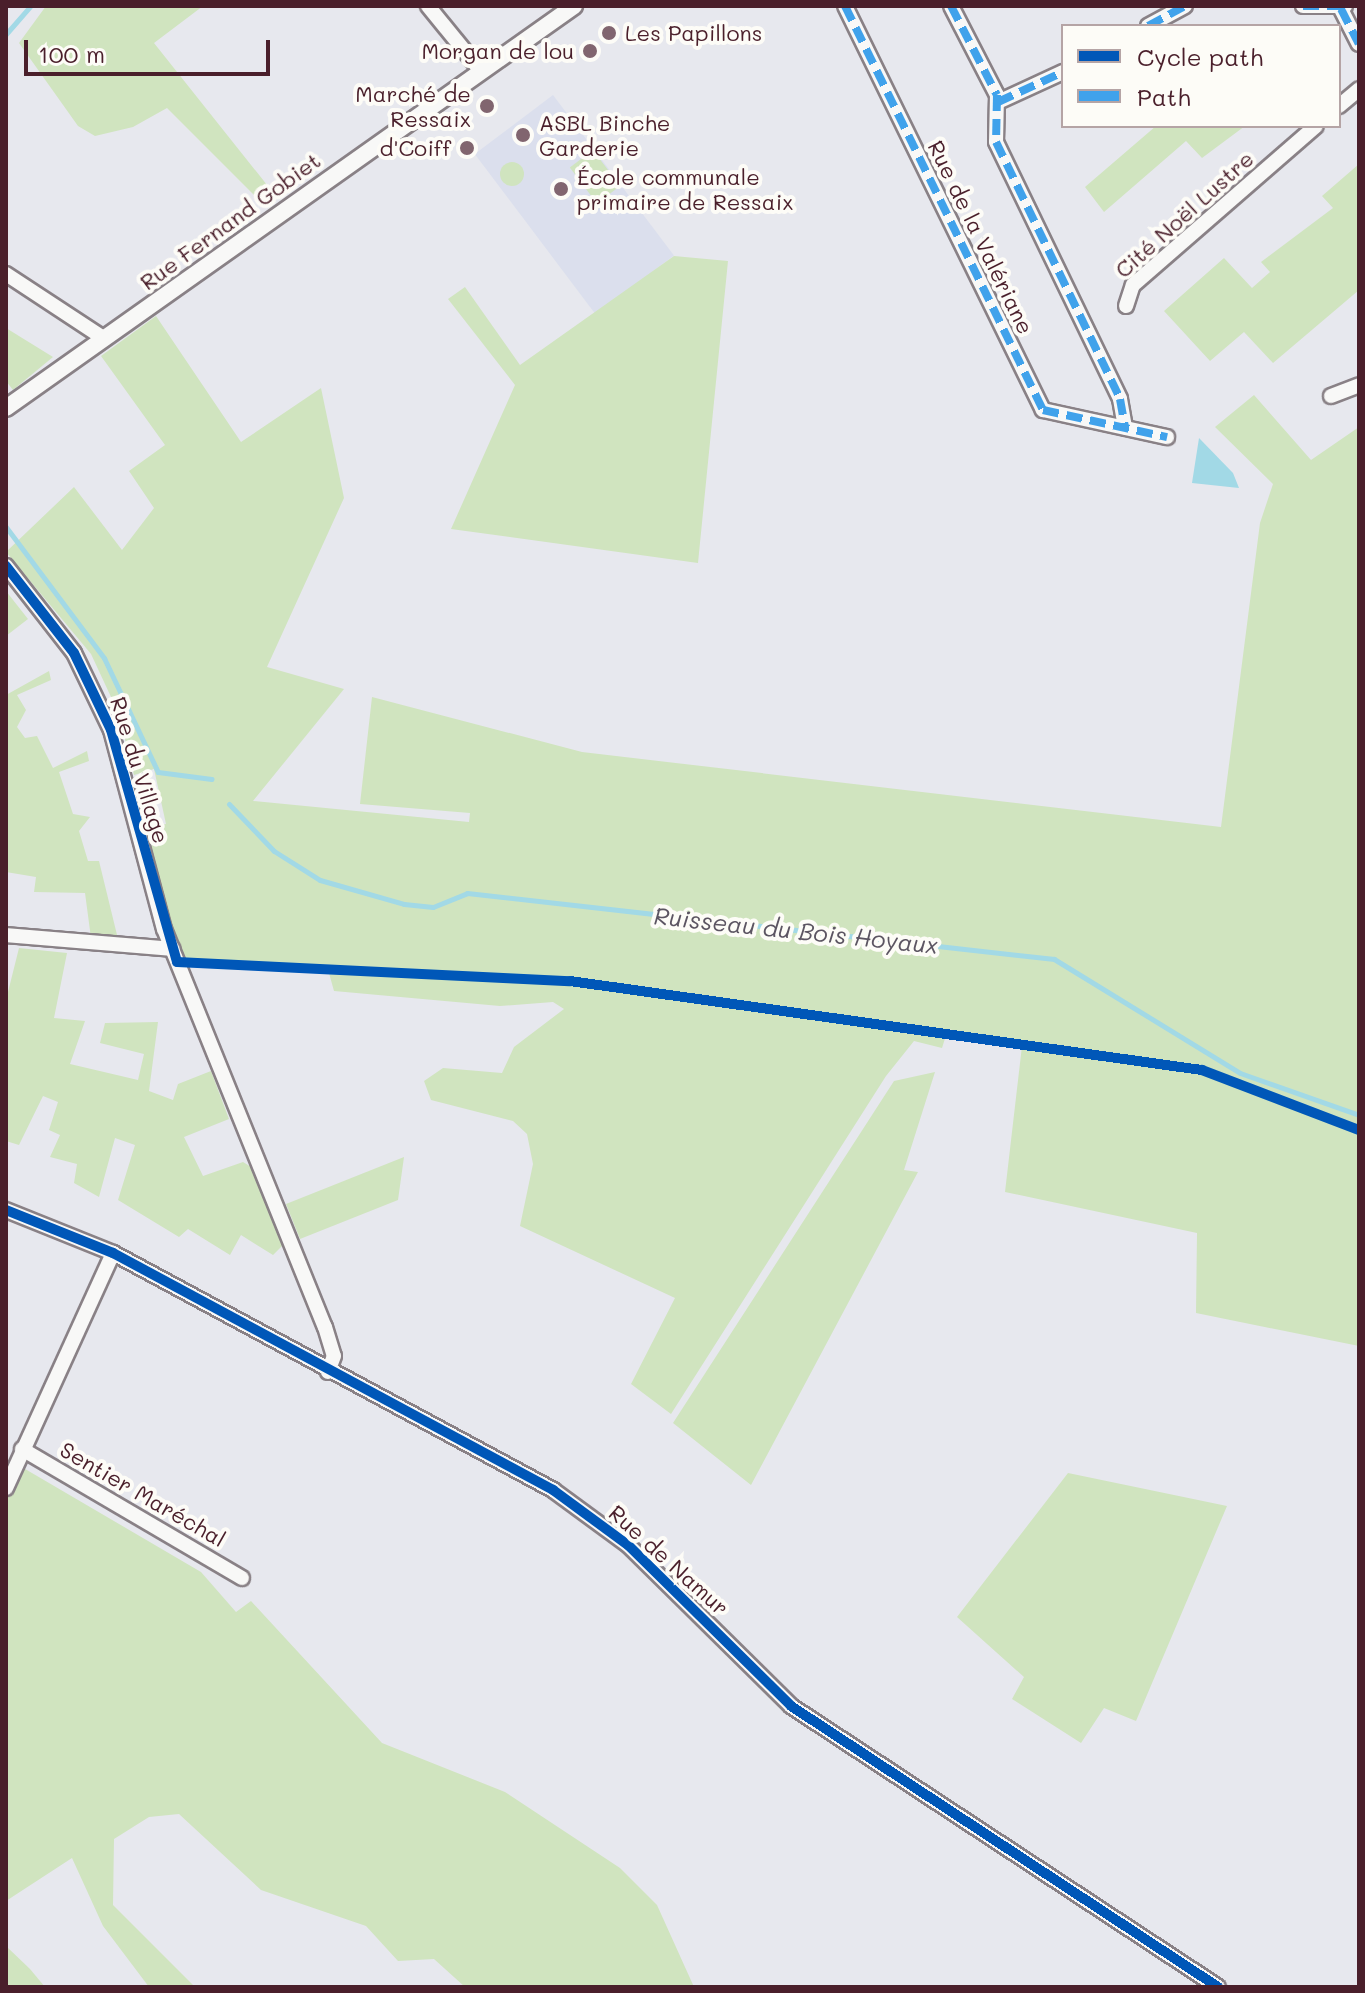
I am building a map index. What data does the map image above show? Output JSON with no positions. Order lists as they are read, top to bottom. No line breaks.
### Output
{"streets":{"street":["Cité Noël Lustre","Rue Fernand Gobiet","Rue de la Valériane","Rue du Village","Sentier Maréchal","Rue de Namur"]},"crossings":[["Rue du Village","Rue de Namur"]],"water":["Ruisseau du Bois Hoyaux"],"places":["Les Papillons","Morgan de lou","Marché de Ressaix","ASBL Binche Garderie","d'Coiff","École communale primaire de Ressaix"],"legend":["Cycle path","Path"],"scale_bar":"100 m"}
